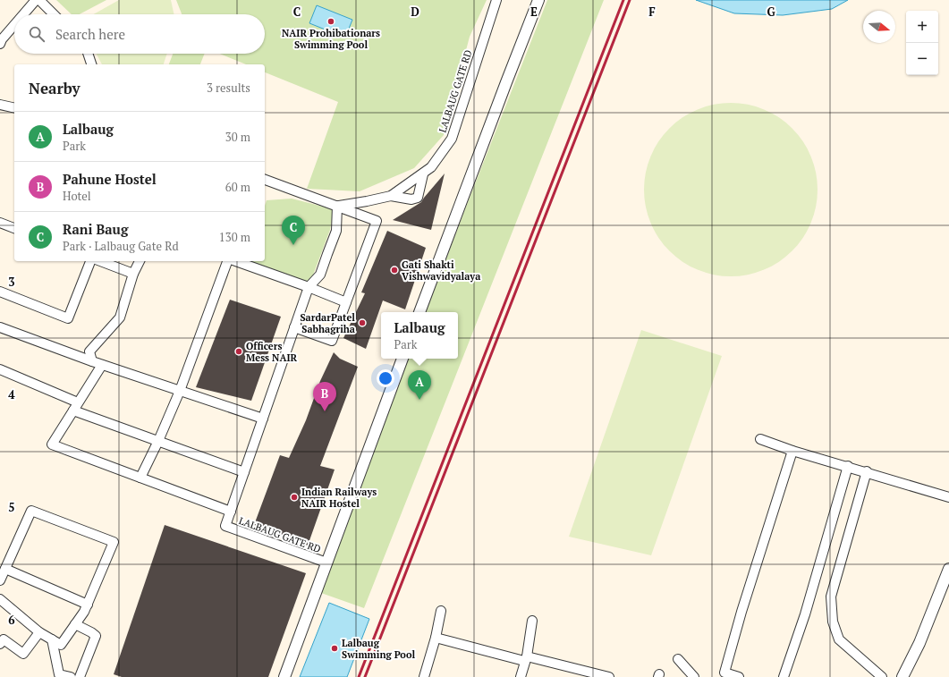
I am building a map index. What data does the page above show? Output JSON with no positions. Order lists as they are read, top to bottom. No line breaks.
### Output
{"streets":{"street":["LALBAUG GATE RD"]},"places":["NAIR Prohibationars Swimming Pool","Gati Shakti Vishwavidyalaya","SardarPatel Sabhagriha","Officers Mess NAIR","Indian Railways NAIR Hostel","Lalbaug Swimming Pool"],"north":"right","page":{"map_buttons":["+","−"],"search":"Search here","heading":["Nearby","3 results"],"list":[{"mark":"A","name":"Lalbaug","note":"Park","value":"30 m"},{"mark":"B","name":"Pahune Hostel","note":"Hotel","value":"60 m"},{"mark":"C","name":"Rani Baug","note":"Park · Lalbaug Gate Rd","value":"130 m"}],"pins":["C","A","B"],"popup":["Lalbaug","Park"]},"grid":{"columns":["C","D","E","F","G"],"rows":["3","4","5","6"]}}
